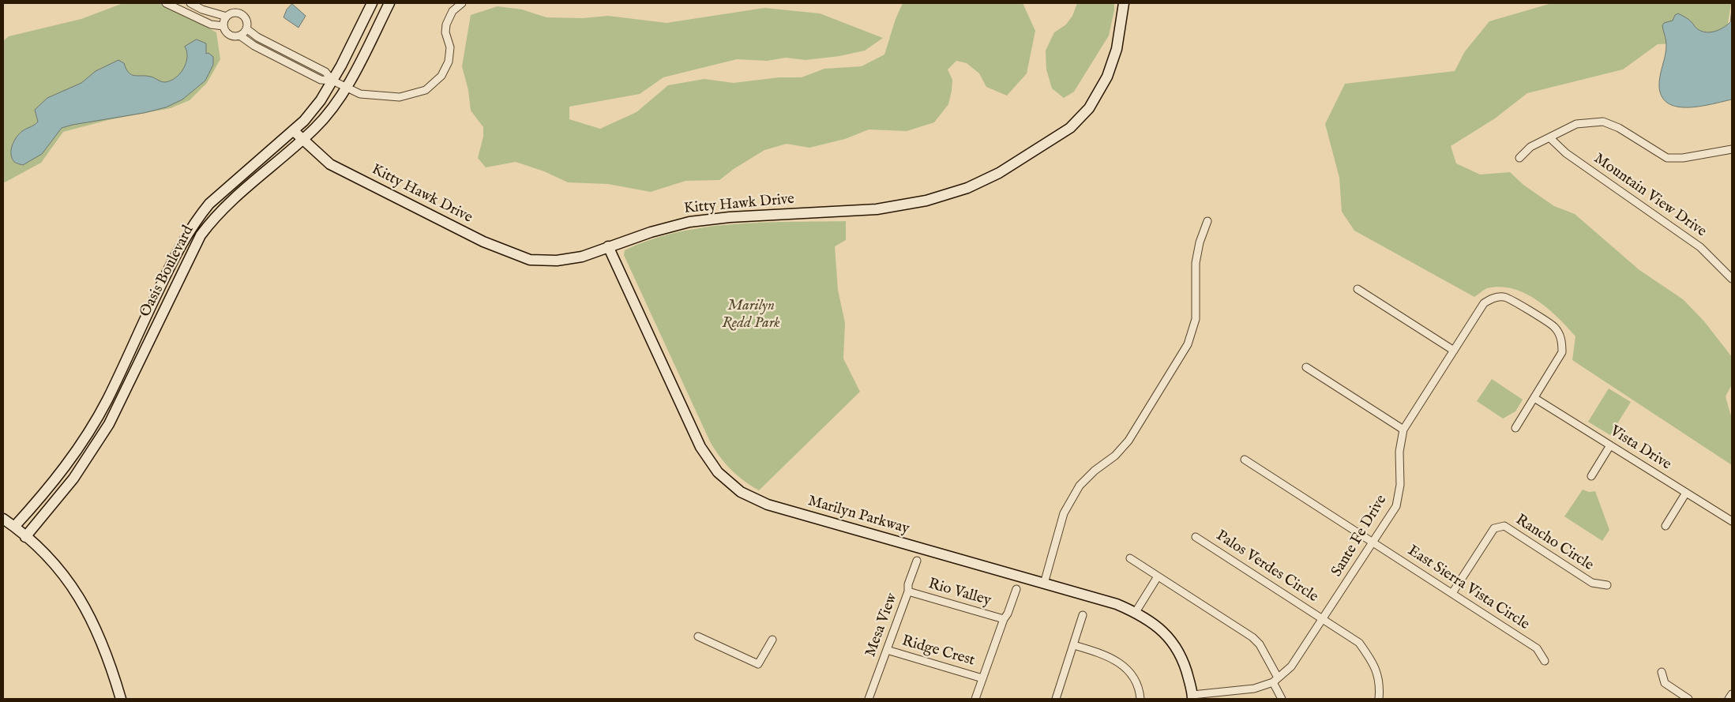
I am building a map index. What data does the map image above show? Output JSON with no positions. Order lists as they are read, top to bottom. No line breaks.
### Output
{"streets":{"street":["Kitty Hawk Drive","Mountain View Drive","Oasis Boulevard","Vista Drive","Marilyn Parkway","Sante Fe Drive","Rancho Circle","Palos Verdes Circle","East Sierra Vista Circle","Rio Valley","Mesa View","Ridge Crest"]},"crossings":[["Kitty Hawk Drive","Oasis Boulevard"],["Kitty Hawk Drive","Marilyn Parkway"],["Vista Drive","Sante Fe Drive"],["Marilyn Parkway","Sante Fe Drive"],["Sante Fe Drive","Palos Verdes Circle"],["Sante Fe Drive","East Sierra Vista Circle"],["Rancho Circle","East Sierra Vista Circle"],["Rio Valley","Mesa View"],["Mesa View","Ridge Crest"]],"parks":["Marilyn Redd Park"]}
